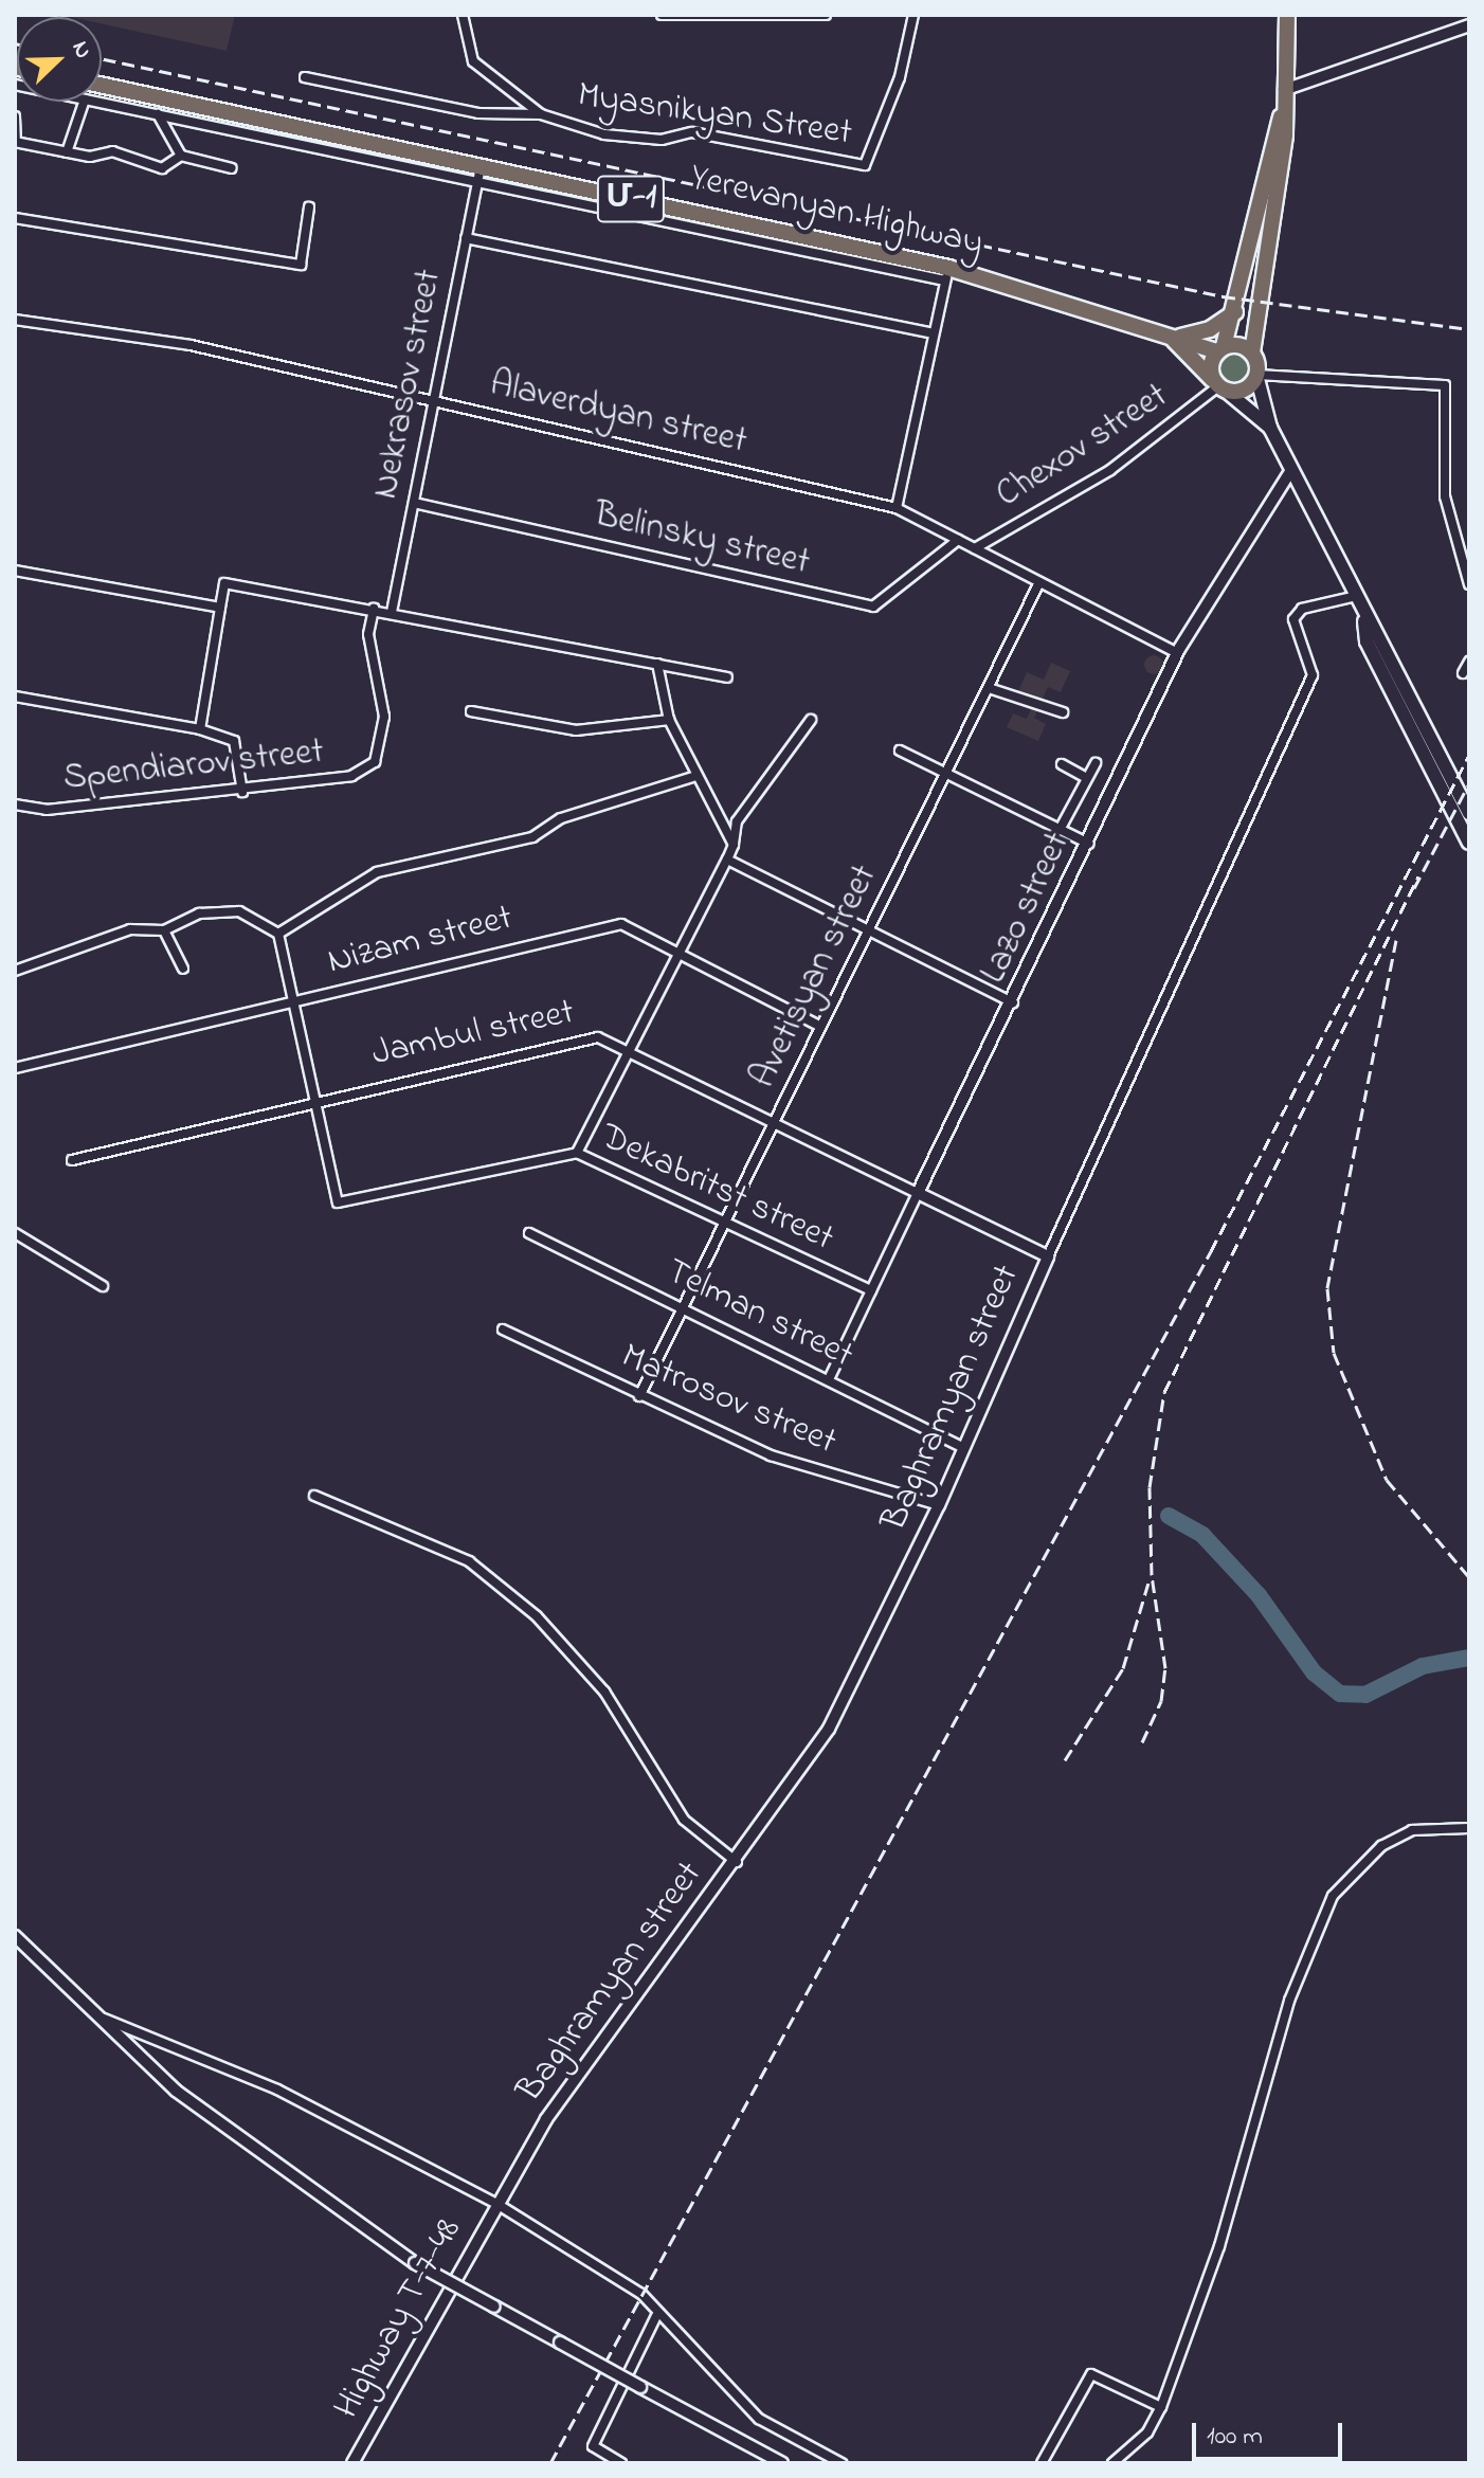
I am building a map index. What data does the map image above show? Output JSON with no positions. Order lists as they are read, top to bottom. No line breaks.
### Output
{"streets":{"highway":["Մ-1","Yerevanyan Highway"],"street":["Myasnikyan Street","Nekrasov street","Alaverdyan street","Chexov street","Belinsky street","Spendiarov street","Lazo street","Nizam street","Avetisyan street","Jambul street","Dekabritst street","Telman street","Baghramyan street","Matrosov street","Highway T-7-48"]},"crossings":[["Yerevanyan Highway","Nekrasov street"],["Yerevanyan Highway","Chexov street"],["Nekrasov street","Alaverdyan street"],["Nekrasov street","Belinsky street"],["Alaverdyan street","Chexov street"],["Alaverdyan street","Belinsky street"],["Alaverdyan street","Lazo street"],["Alaverdyan street","Avetisyan street"],["Lazo street","Jambul street"],["Lazo street","Dekabritst street"],["Lazo street","Telman street"],["Nizam street","Avetisyan street"],["Avetisyan street","Jambul street"],["Avetisyan street","Dekabritst street"],["Avetisyan street","Telman street"],["Avetisyan street","Matrosov street"],["Jambul street","Dekabritst street"],["Jambul street","Baghramyan street"],["Telman street","Baghramyan street"],["Baghramyan street","Matrosov street"],["Baghramyan street","Highway T-7-48"]],"scale_bar":"100 m","north":"top right"}
